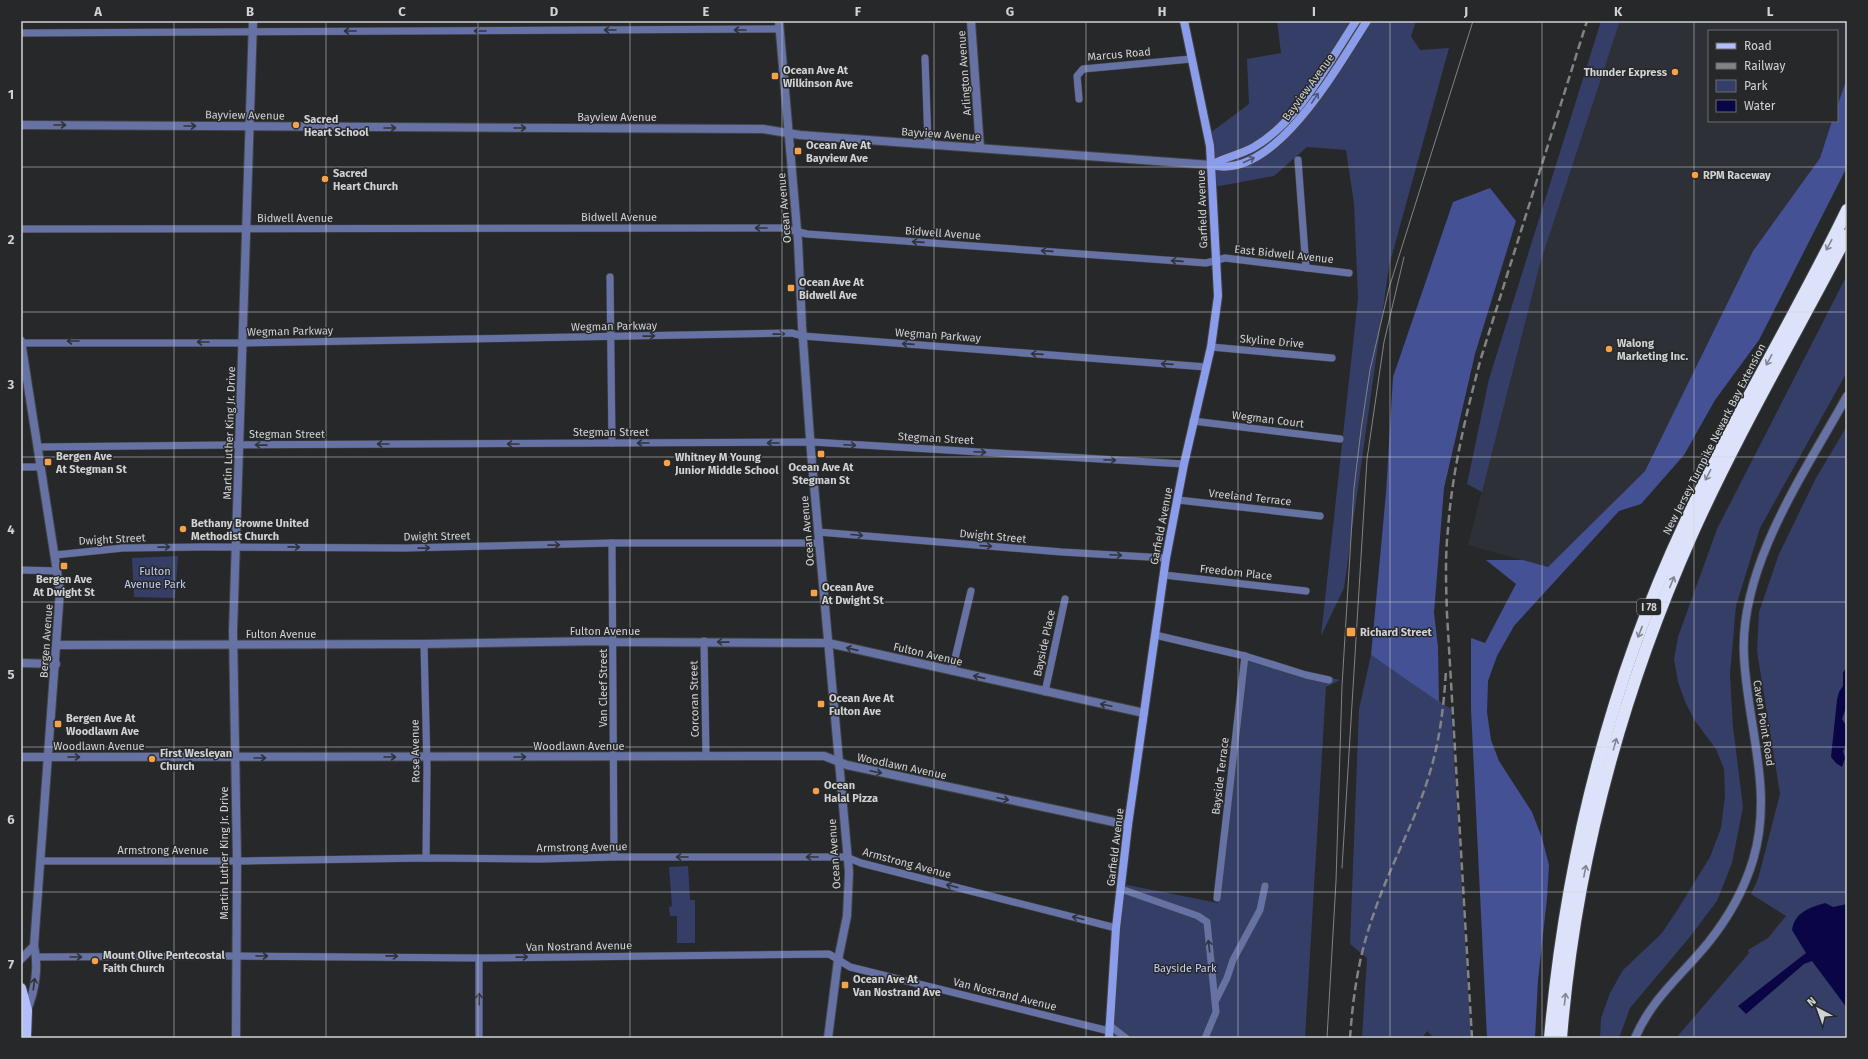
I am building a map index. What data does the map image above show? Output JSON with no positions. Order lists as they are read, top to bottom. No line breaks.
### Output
{"streets":{"highway":["New Jersey Turnpike Newark Bay Extension","I 78"],"main road":["Bayview Avenue","Garfield Avenue"],"street":["Marcus Road","Arlington Avenue","Ocean Avenue","Bidwell Avenue","East Bidwell Avenue","Wegman Parkway","Skyline Drive","Wegman Court","Stegman Street","Martin Luther King Jr. Drive","Vreeland Terrace","Dwight Street","Freedom Place","Fulton Avenue","Bergen Avenue","Bayside Place","Van Cleef Street","Corcoran Street","Caven Point Road","Woodlawn Avenue","Rose Avenue","Bayside Terrace","Armstrong Avenue","Van Nostrand Avenue"]},"crossings":[["Marcus Road","Garfield Avenue"],["Arlington Avenue","Bayview Avenue"],["Bayview Avenue","Ocean Avenue"],["Bayview Avenue","Garfield Avenue"],["Bayview Avenue","Martin Luther King Jr. Drive"],["Ocean Avenue","Bidwell Avenue"],["Ocean Avenue","Wegman Parkway"],["Ocean Avenue","Stegman Street"],["Ocean Avenue","Dwight Street"],["Ocean Avenue","Fulton Avenue"],["Ocean Avenue","Woodlawn Avenue"],["Ocean Avenue","Armstrong Avenue"],["Ocean Avenue","Van Nostrand Avenue"],["Garfield Avenue","Bidwell Avenue"],["Garfield Avenue","East Bidwell Avenue"],["Garfield Avenue","Wegman Parkway"],["Garfield Avenue","Skyline Drive"],["Garfield Avenue","Wegman Court"],["Garfield Avenue","Stegman Street"],["Garfield Avenue","Vreeland Terrace"],["Garfield Avenue","Dwight Street"],["Garfield Avenue","Freedom Place"],["Garfield Avenue","Fulton Avenue"],["Garfield Avenue","Woodlawn Avenue"],["Garfield Avenue","Armstrong Avenue"],["Garfield Avenue","Van Nostrand Avenue"],["Bidwell Avenue","East Bidwell Avenue"],["Bidwell Avenue","Martin Luther King Jr. Drive"],["Wegman Parkway","Martin Luther King Jr. Drive"],["Wegman Parkway","Bergen Avenue"],["Stegman Street","Martin Luther King Jr. Drive"],["Stegman Street","Bergen Avenue"],["Martin Luther King Jr. Drive","Dwight Street"],["Martin Luther King Jr. Drive","Fulton Avenue"],["Martin Luther King Jr. Drive","Woodlawn Avenue"],["Martin Luther King Jr. Drive","Armstrong Avenue"],["Martin Luther King Jr. Drive","Van Nostrand Avenue"],["Dwight Street","Bergen Avenue"],["Dwight Street","Van Cleef Street"],["Fulton Avenue","Bergen Avenue"],["Fulton Avenue","Bayside Place"],["Fulton Avenue","Van Cleef Street"],["Fulton Avenue","Corcoran Street"],["Fulton Avenue","Rose Avenue"],["Bergen Avenue","Woodlawn Avenue"],["Bergen Avenue","Armstrong Avenue"],["Bergen Avenue","Van Nostrand Avenue"],["Van Cleef Street","Woodlawn Avenue"],["Van Cleef Street","Armstrong Avenue"],["Corcoran Street","Woodlawn Avenue"],["Woodlawn Avenue","Rose Avenue"],["Rose Avenue","Armstrong Avenue"]],"one_way":["Bayview Avenue","Bidwell Avenue","Dwight Street","Fulton Avenue","Woodlawn Avenue","Armstrong Avenue","Van Nostrand Avenue"],"parks":["Fulton Avenue Park","Bayside Park"],"places":{"other":["Thunder Express","Sacred Heart School","RPM Raceway","Sacred Heart Church","Walong Marketing Inc.","Whitney M Young Junior Middle School","Bethany Browne United Methodist Church","First Wesleyan Church","Ocean Halal Pizza","Mount Olive Pentecostal Faith Church"],"transit":["Ocean Ave At Wilkinson Ave","Ocean Ave At Bayview Ave","Ocean Ave At Bidwell Ave","Ocean Ave At Stegman St","Bergen Ave At Stegman St","Bergen Ave At Dwight St","Ocean Ave At Dwight St","Richard Street","Ocean Ave At Fulton Ave","Bergen Ave At Woodlawn Ave","Ocean Ave At Van Nostrand Ave"]},"legend":["Road","Railway","Park","Water"],"north":"top left","grid":{"columns":["A","B","C","D","E","F","G","H","I","J","K","L"],"rows":["1","2","3","4","5","6","7"]}}
